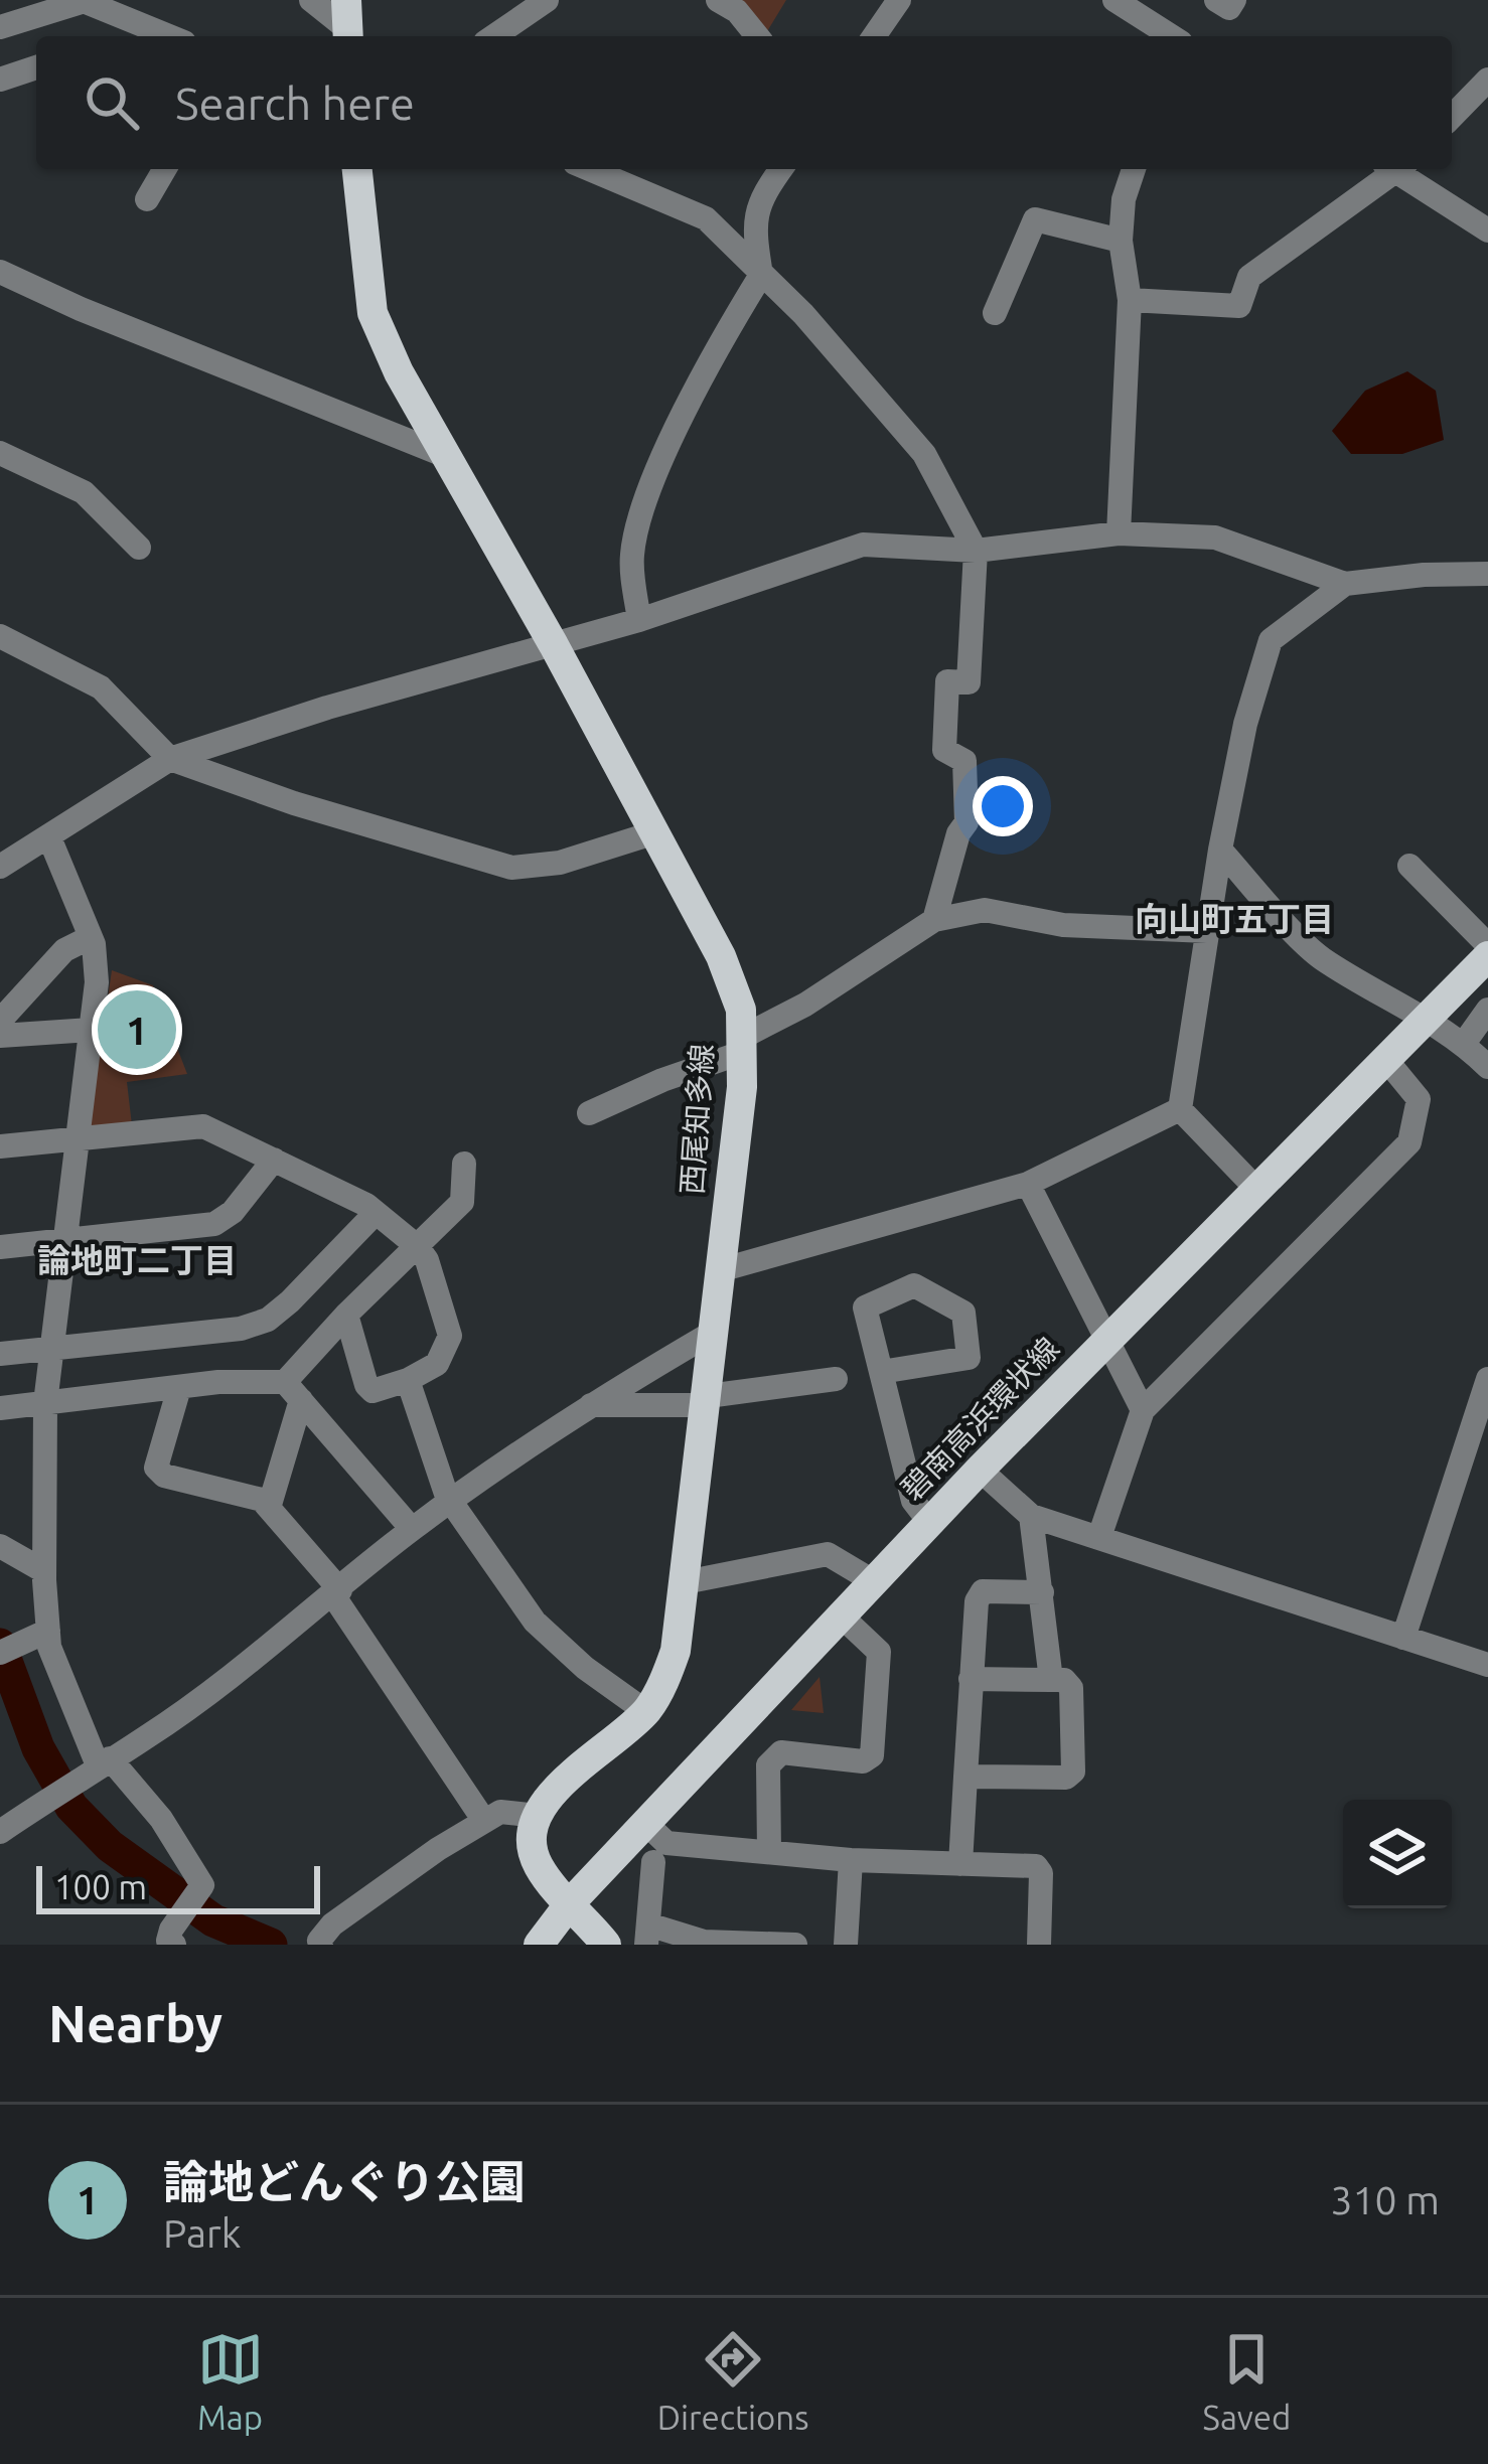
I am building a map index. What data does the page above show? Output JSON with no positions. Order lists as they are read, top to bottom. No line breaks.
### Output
{"streets":{"main road":["西尾知多線","碧南高浜環状線"]},"districts":["向山町五丁目","論地町二丁目"],"scale_bar":"100 m","page":{"search":"Search here","pins":"1","scale":"100 m","heading":"Nearby","list":[{"mark":"1","name":"論地どんぐり公園","note":"Park","value":"310 m"}],"nav":["Map","Directions","Saved"]}}
